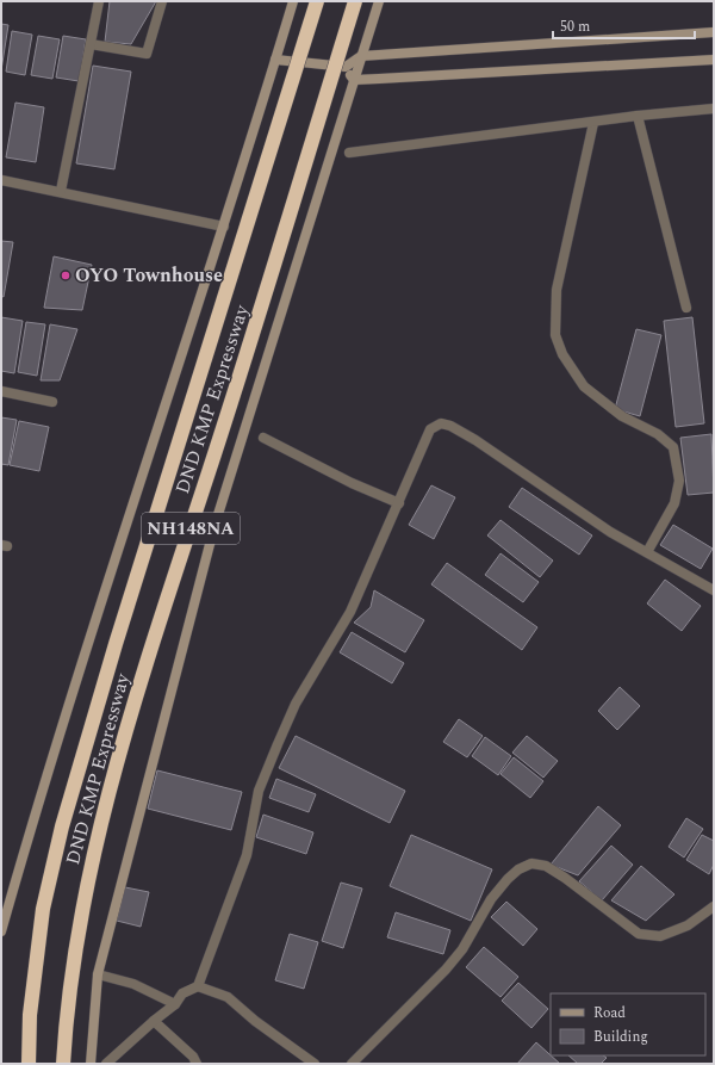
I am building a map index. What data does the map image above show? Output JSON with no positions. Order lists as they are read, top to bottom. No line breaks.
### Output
{"streets":{"highway":["DND KMP Expressway","NH148NA"]},"places":["OYO Townhouse"],"legend":["Road","Building"],"scale_bar":"50 m"}
